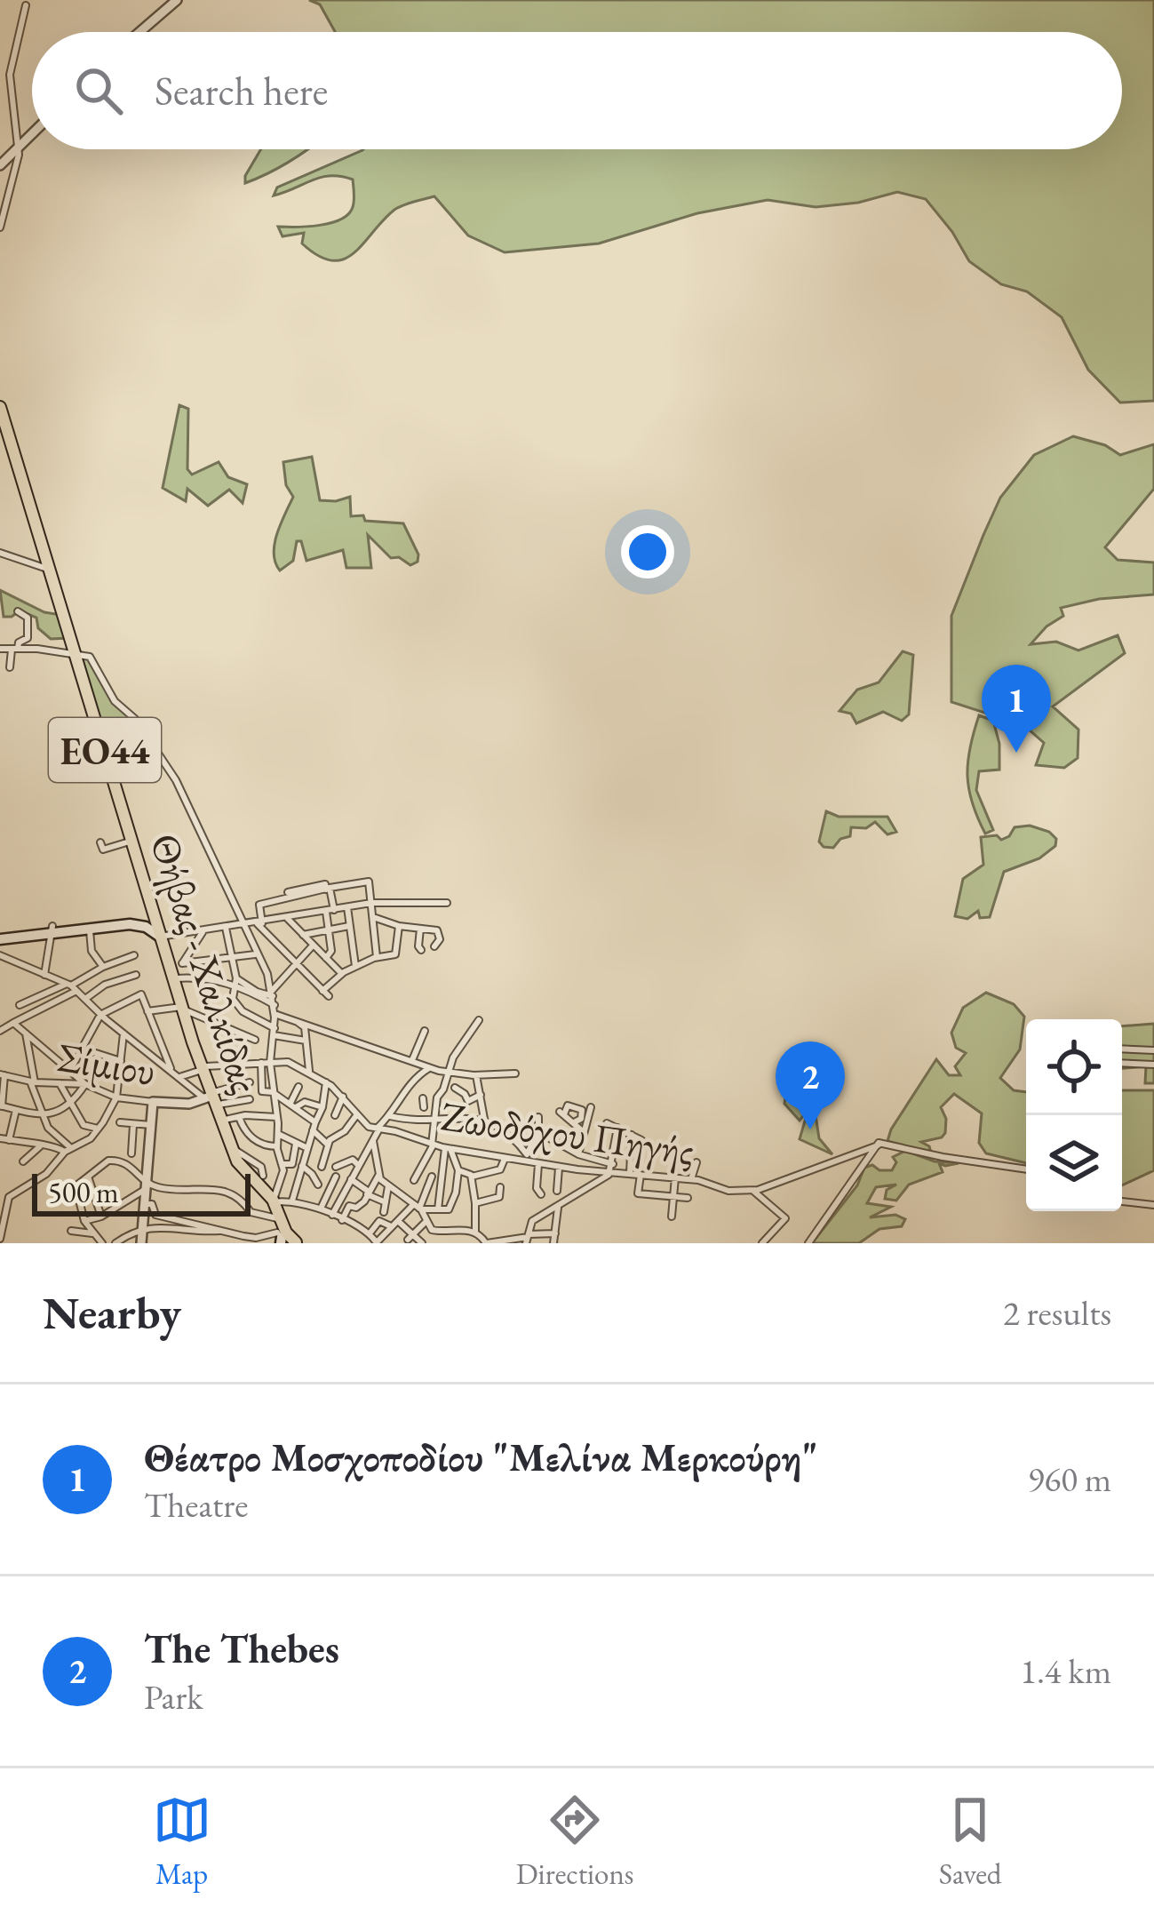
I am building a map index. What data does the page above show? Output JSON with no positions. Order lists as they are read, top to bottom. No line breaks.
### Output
{"streets":{"main road":["ΕΟ44","Θήβας - Χαλκίδας"],"street":["Σίμιου","Ζωοδόχου Πηγής"]},"crossings":[["Θήβας - Χαλκίδας","Σίμιου"]],"scale_bar":"500 m","page":{"search":"Search here","pins":["1","2"],"scale":"500 m","heading":["Nearby","2 results"],"list":[{"mark":"1","name":"Θέατρο Μοσχοποδίου \"Μελίνα Μερκούρη\"","note":"Theatre","value":"960 m"},{"mark":"2","name":"The Thebes","note":"Park","value":"1.4 km"}],"nav":["Map","Directions","Saved"]}}
